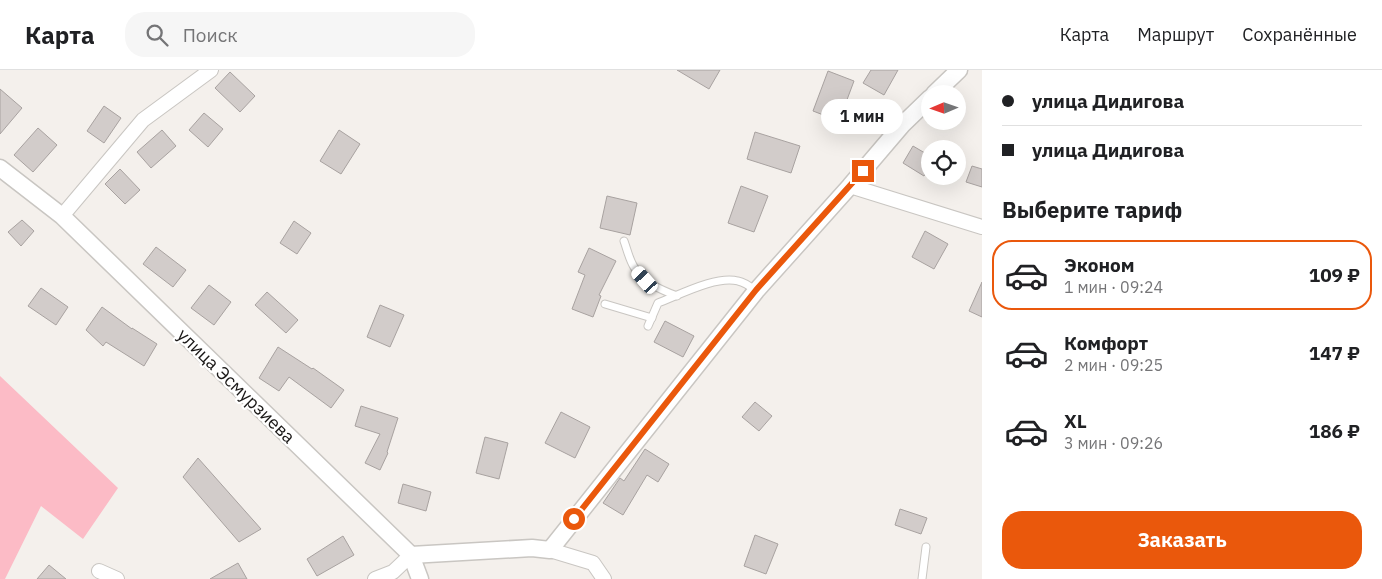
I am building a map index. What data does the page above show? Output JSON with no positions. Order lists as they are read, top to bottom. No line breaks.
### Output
{"streets":{"street":["улица Эсмурзиева"]},"north":"left","page":{"header":"Карта","search":"Поиск","nav":["Карта","Маршрут","Сохранённые"],"banner":["улица Дидигова","улица Дидигова"],"bubble":"1 мин","heading":"Выберите тариф","list":[{"name":"Эконом","note":"1 мин · 09:24","value":"109 ₽"},{"name":"Комфорт","note":"2 мин · 09:25","value":"147 ₽"},{"name":"XL","note":"3 мин · 09:26","value":"186 ₽"}],"buttons":"Заказать"}}
